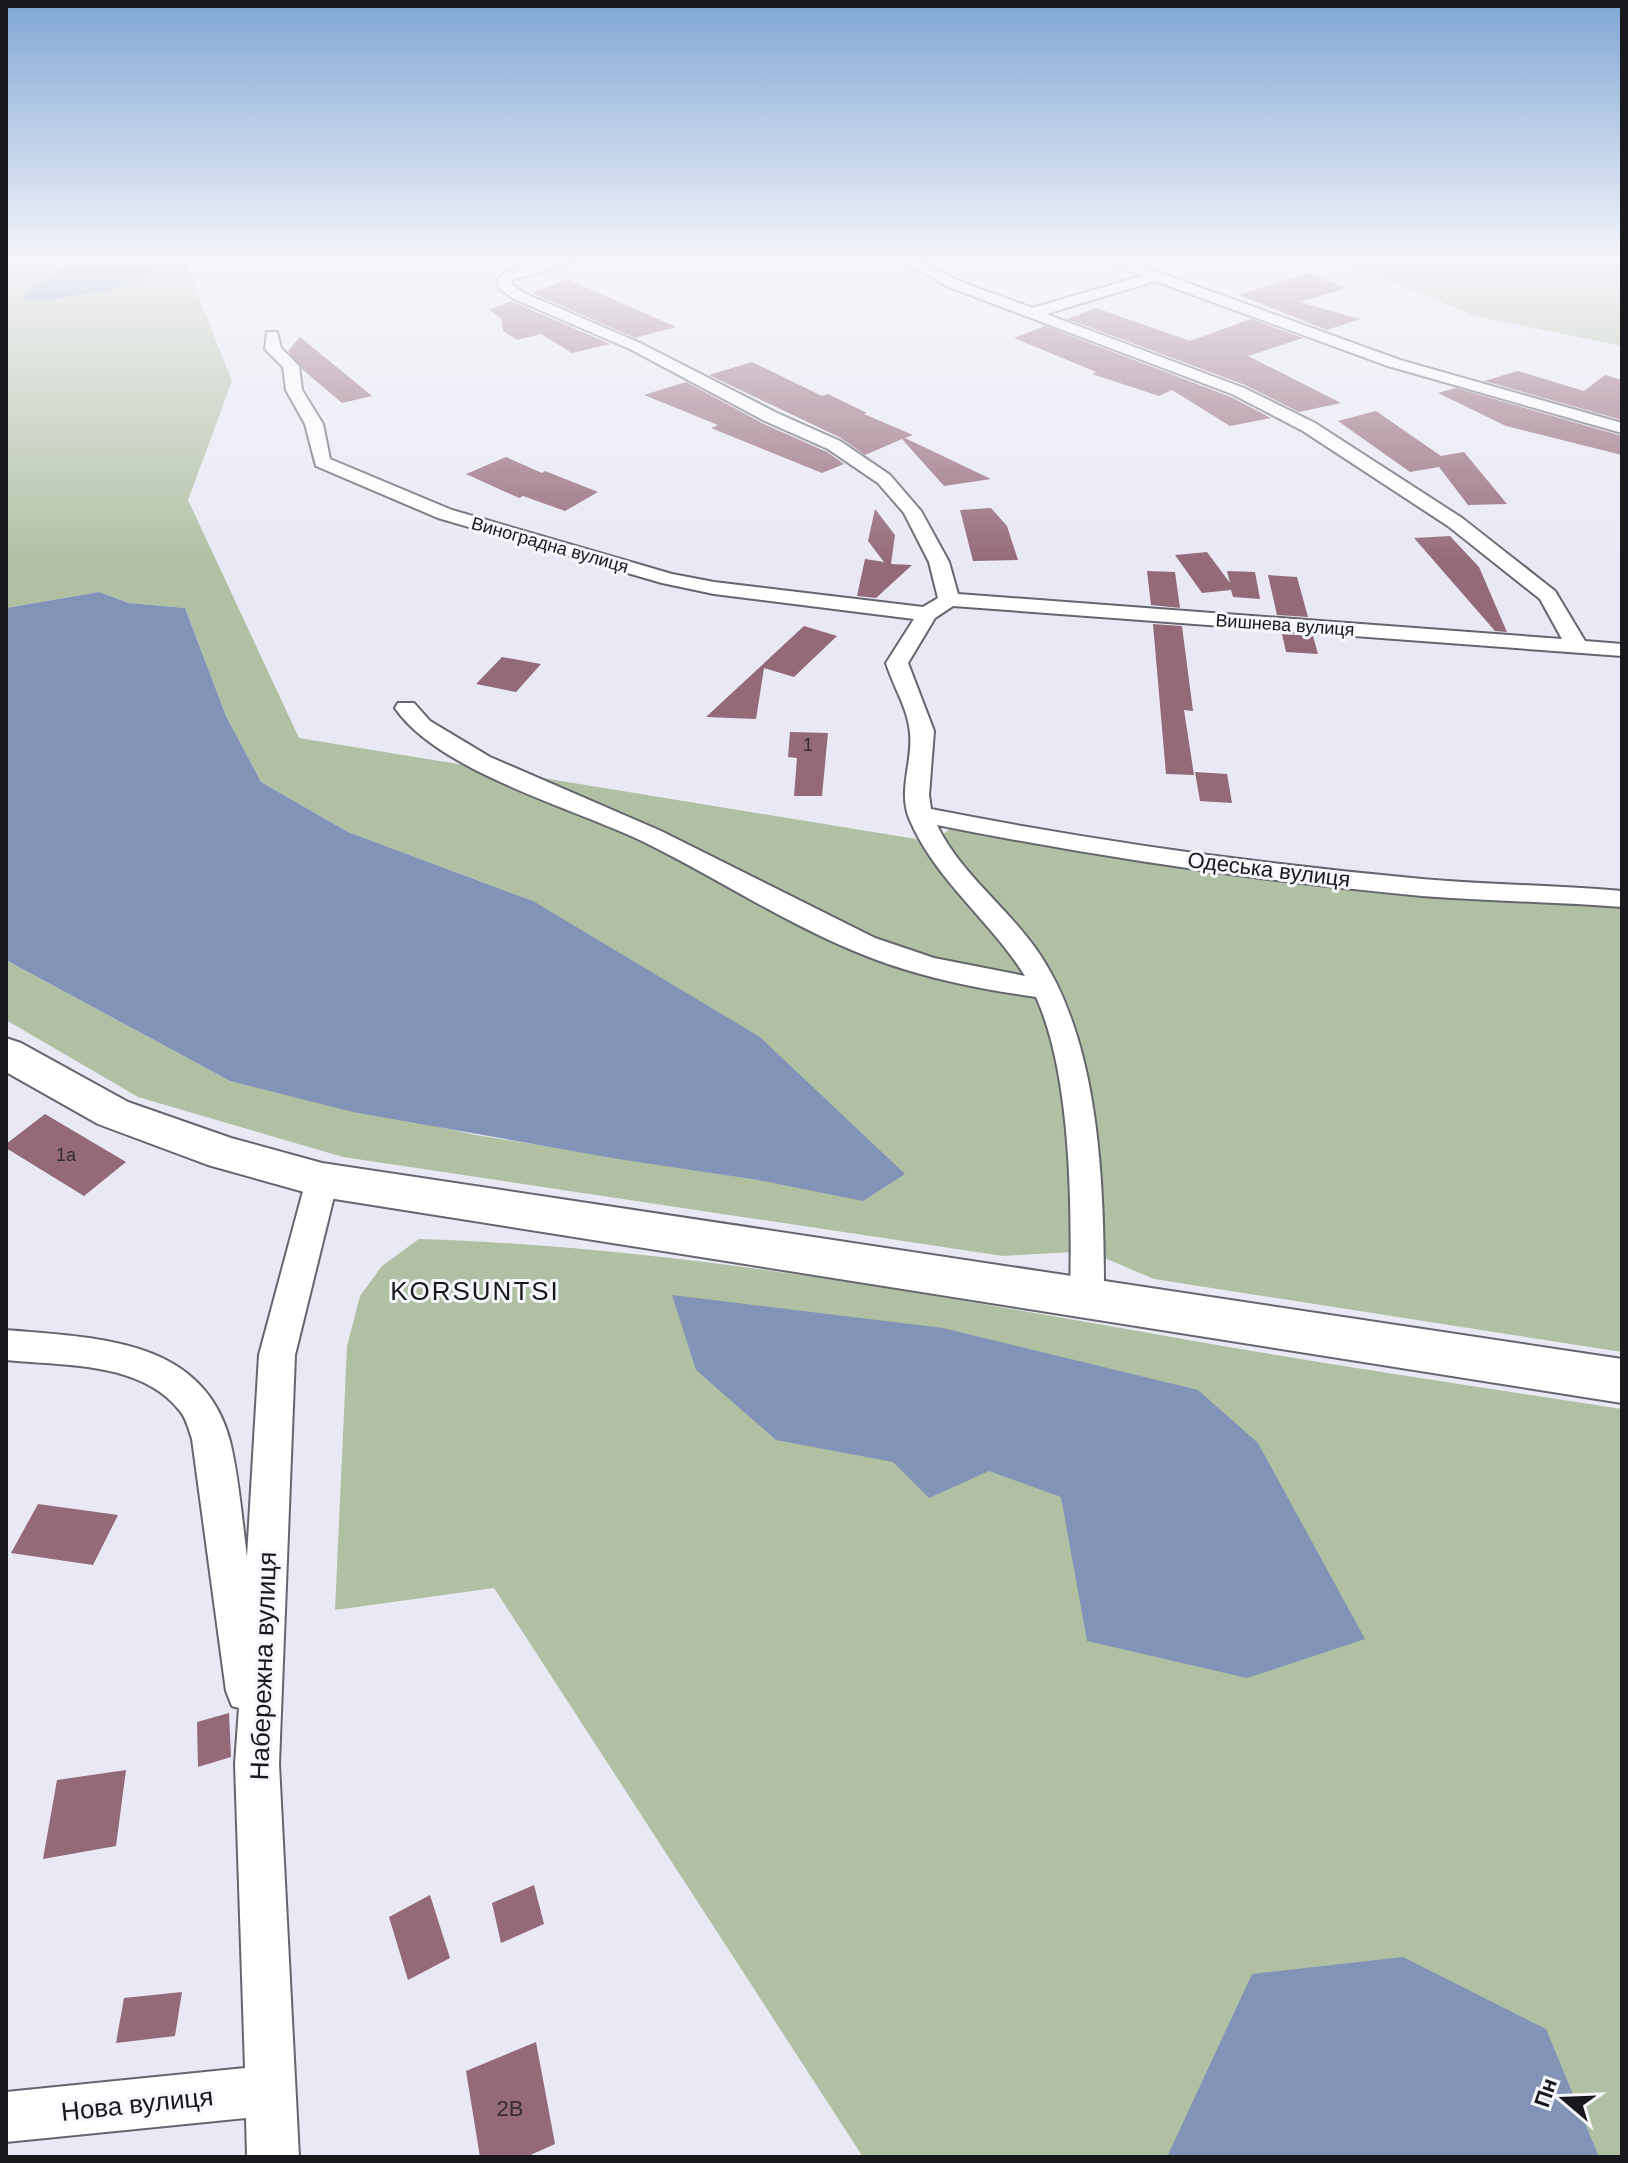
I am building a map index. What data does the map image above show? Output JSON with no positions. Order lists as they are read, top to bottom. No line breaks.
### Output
{"streets":{"street":["Виноградна вулиця","Вишнева вулиця","Одеська вулиця","Набережна вулиця","Нова вулиця"]},"crossings":[["Виноградна вулиця","Вишнева вулиця"],["Набережна вулиця","Нова вулиця"]],"districts":["KORSUNTSI"],"house_numbers":["1","1а","2В"],"north":"left"}
